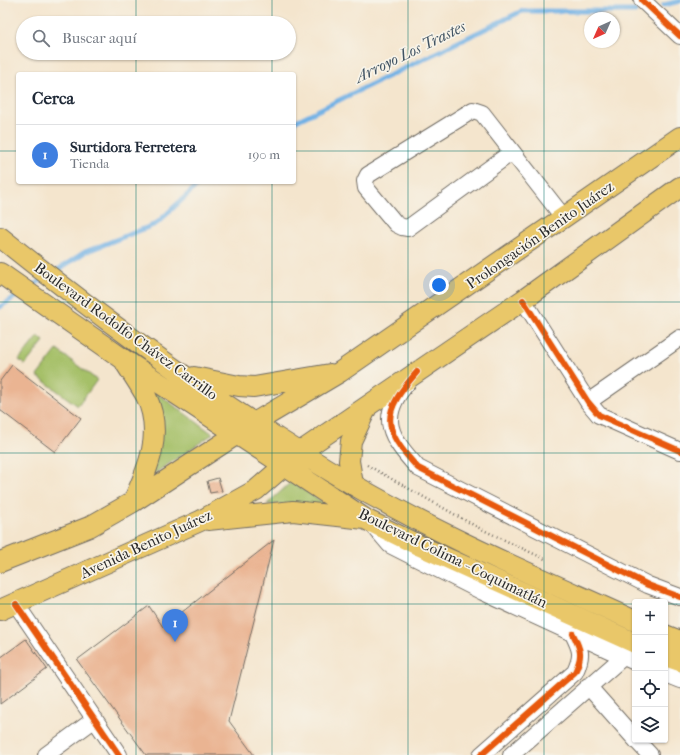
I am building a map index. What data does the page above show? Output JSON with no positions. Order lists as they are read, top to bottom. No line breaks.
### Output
{"streets":{"main road":["Prolongación Benito Juárez","Boulevard Rodolfo Chávez Carrillo","Avenida Benito Juárez","Boulevard Colima - Coquimatlán"]},"crossings":[["Prolongación Benito Juárez","Boulevard Rodolfo Chávez Carrillo"],["Prolongación Benito Juárez","Boulevard Colima - Coquimatlán"],["Boulevard Rodolfo Chávez Carrillo","Boulevard Colima - Coquimatlán"],["Avenida Benito Juárez","Boulevard Colima - Coquimatlán"]],"water":["Arroyo Los Trastes"],"north":"bottom left","page":{"search":"Buscar aquí","heading":"Cerca","list":[{"mark":"1","name":"Surtidora Ferretera","note":"Tienda","value":"190 m"}],"map_buttons":["+","−"],"pins":"1"}}
